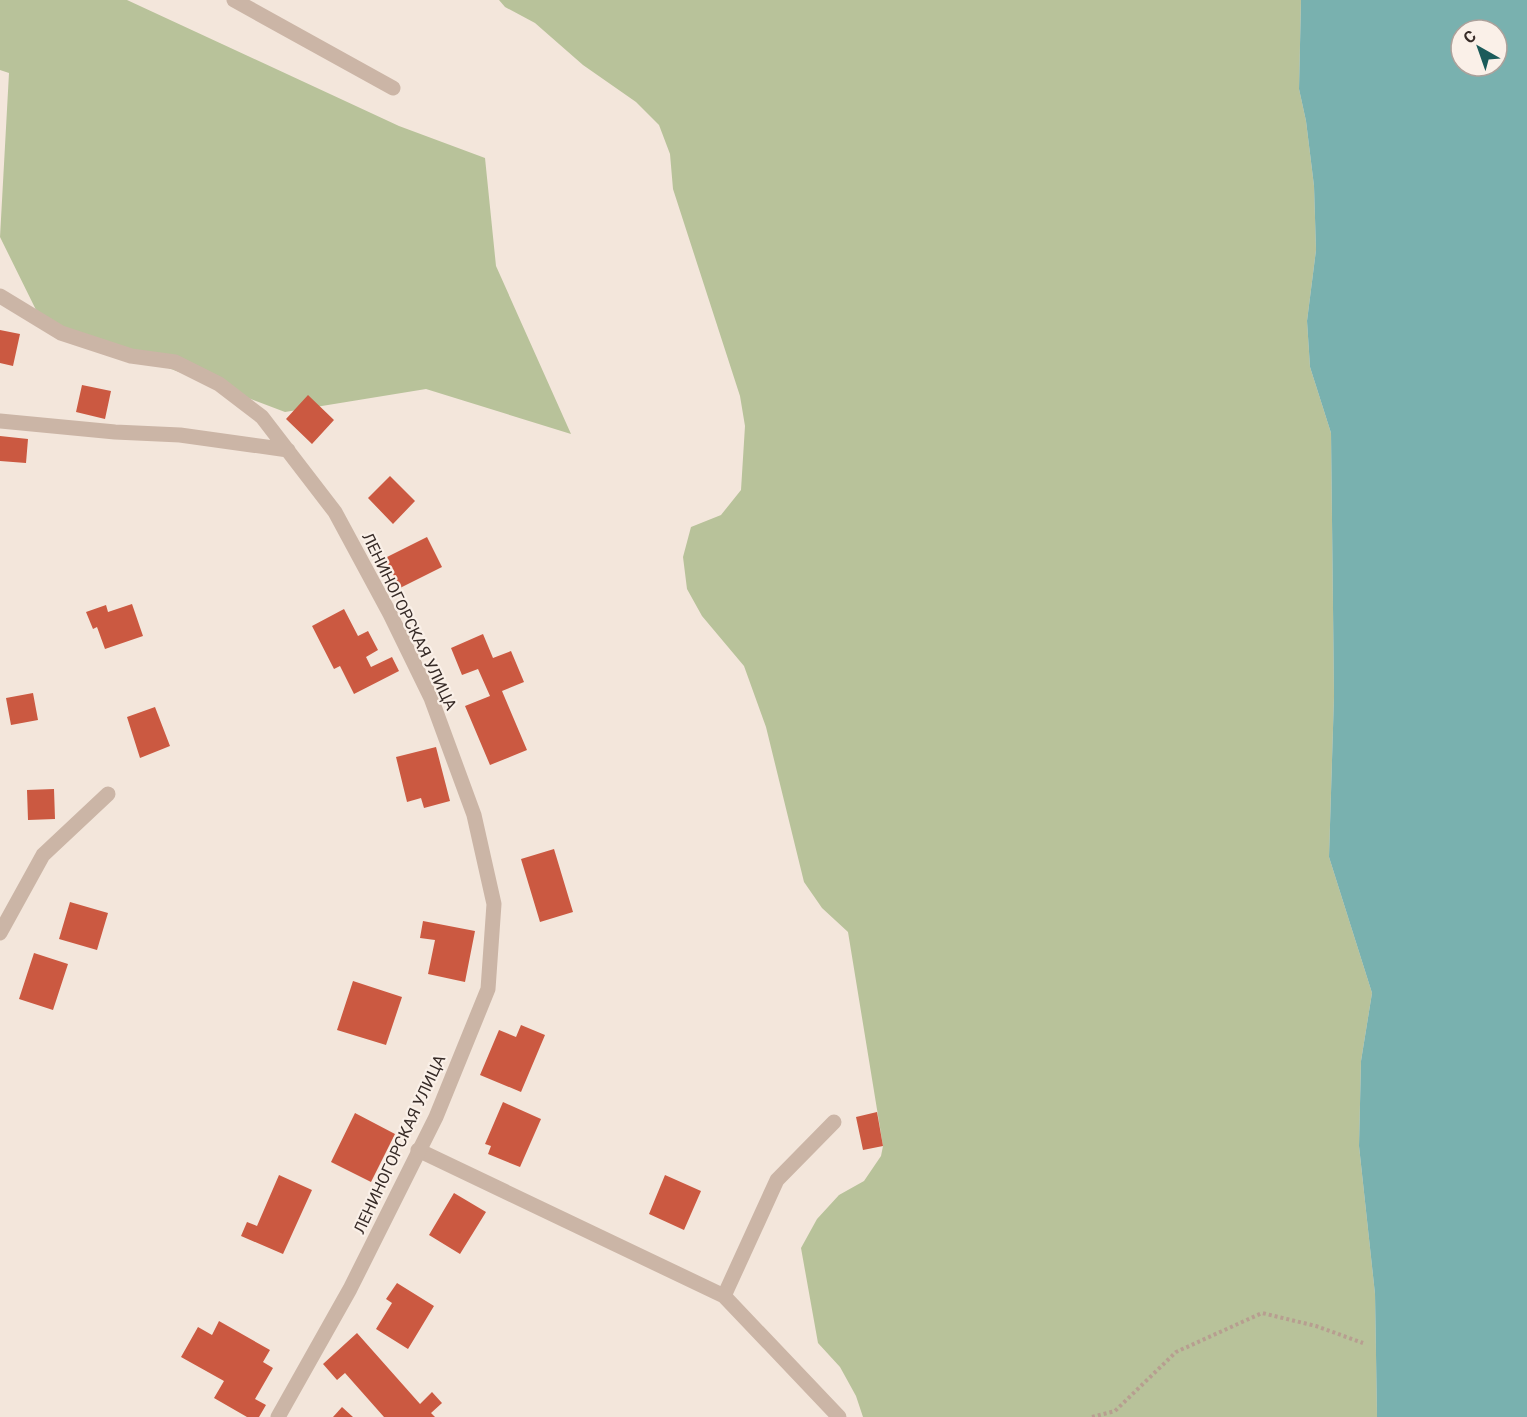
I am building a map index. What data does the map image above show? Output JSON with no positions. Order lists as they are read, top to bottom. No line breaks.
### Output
{"streets":{"street":["ЛЕНИНОГОРСКАЯ УЛИЦА"]},"north":"top left"}
